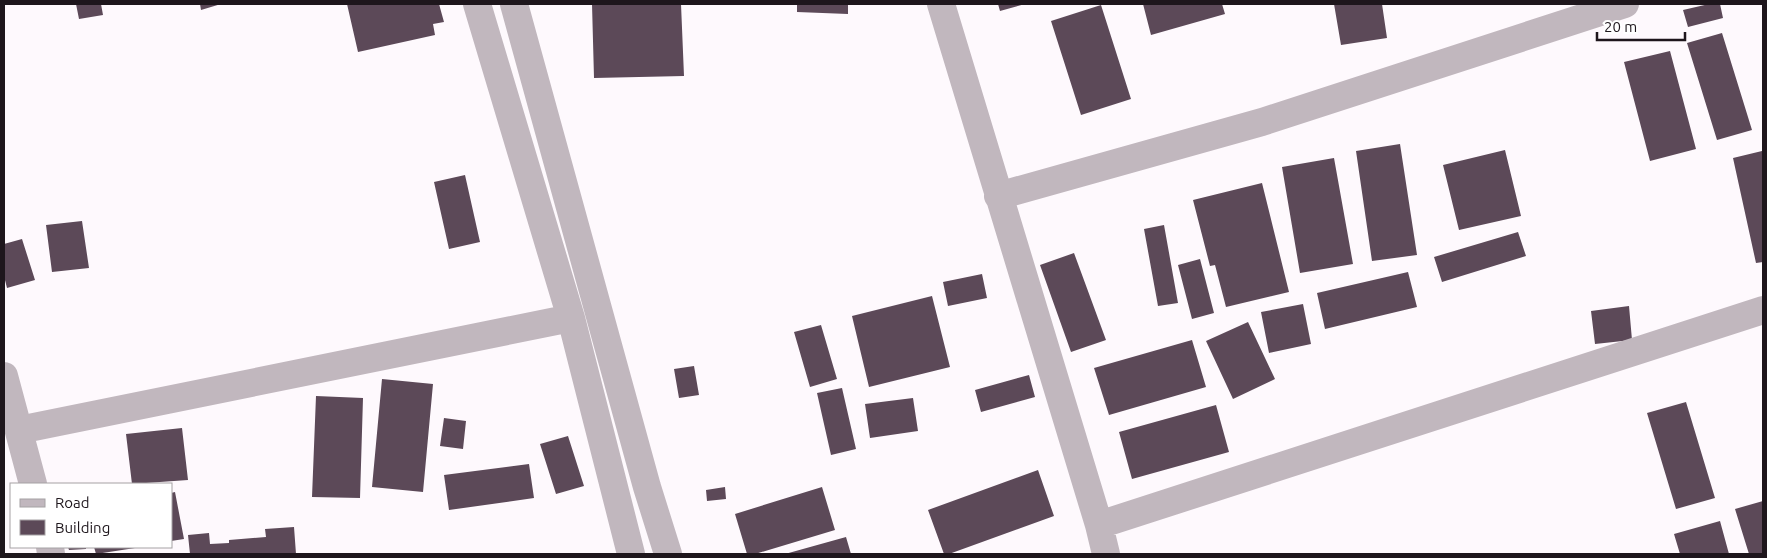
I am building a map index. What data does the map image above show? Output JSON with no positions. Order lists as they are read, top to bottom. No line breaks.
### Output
{"legend":["Road","Building"],"scale_bar":"20 m"}
